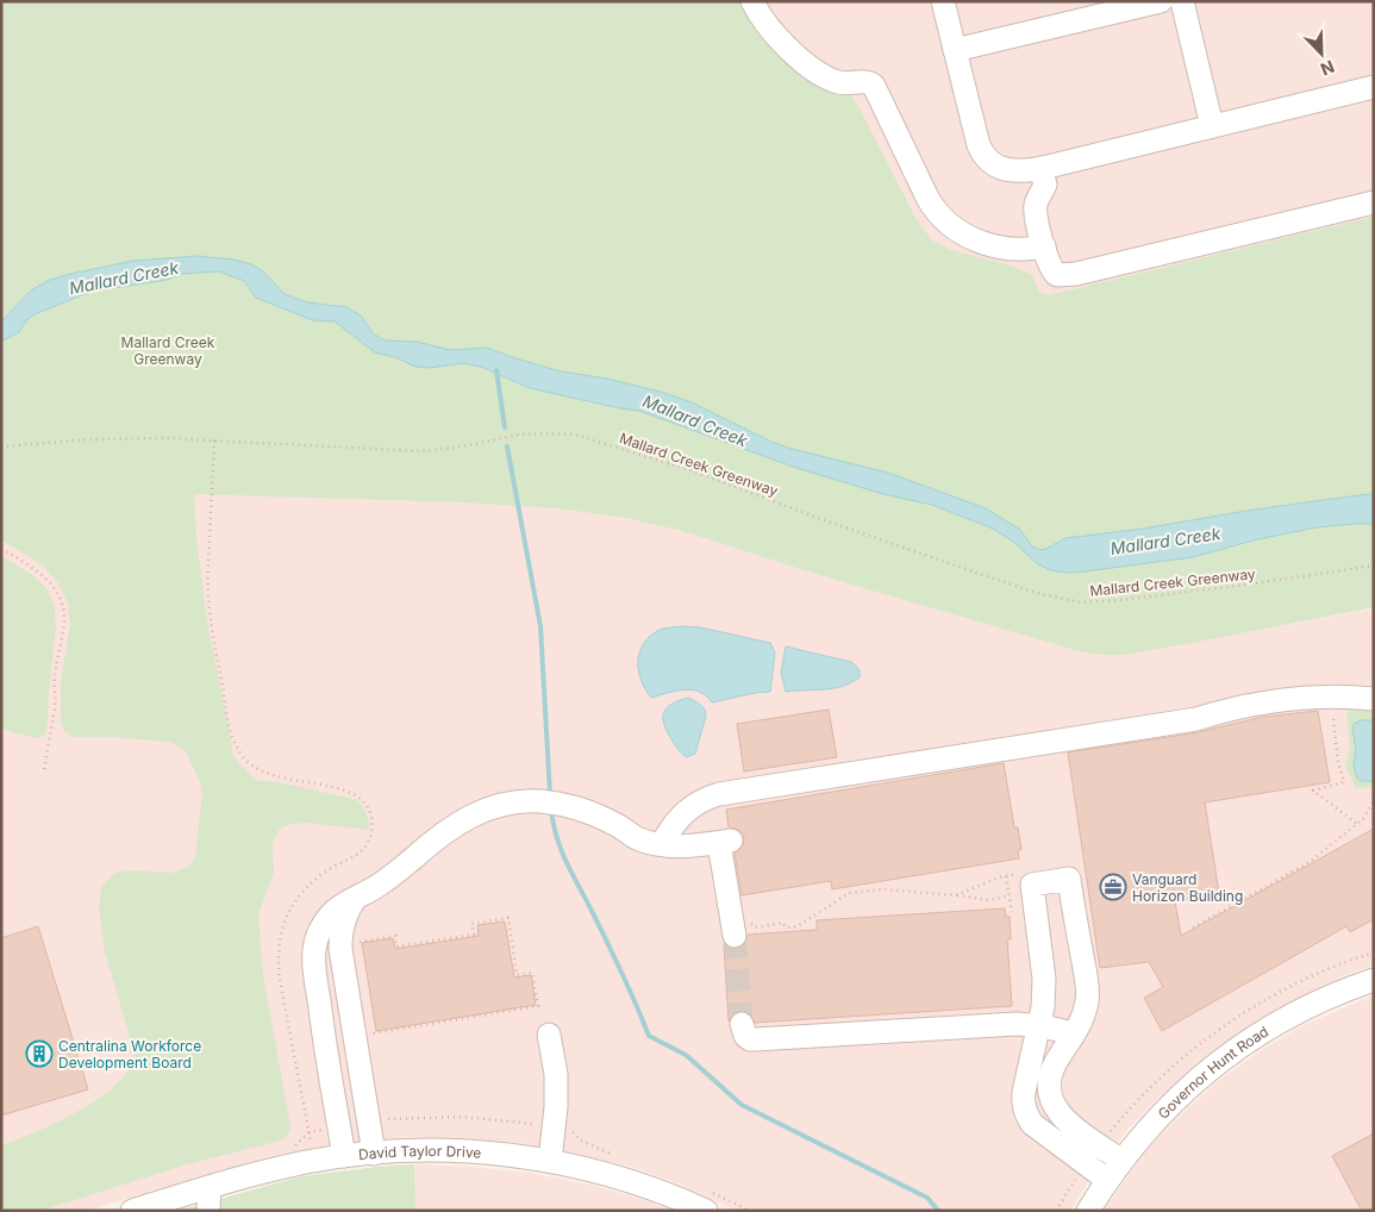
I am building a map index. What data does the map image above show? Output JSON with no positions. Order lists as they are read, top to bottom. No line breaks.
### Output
{"streets":{"street":["Governor Hunt Road","David Taylor Drive"],"path":["Mallard Creek Greenway"]},"water":["Mallard Creek"],"parks":["Mallard Creek Greenway"],"places":{"office":["Vanguard Horizon Building"],"building":["Centralina Workforce Development Board"]},"north":"bottom right"}
